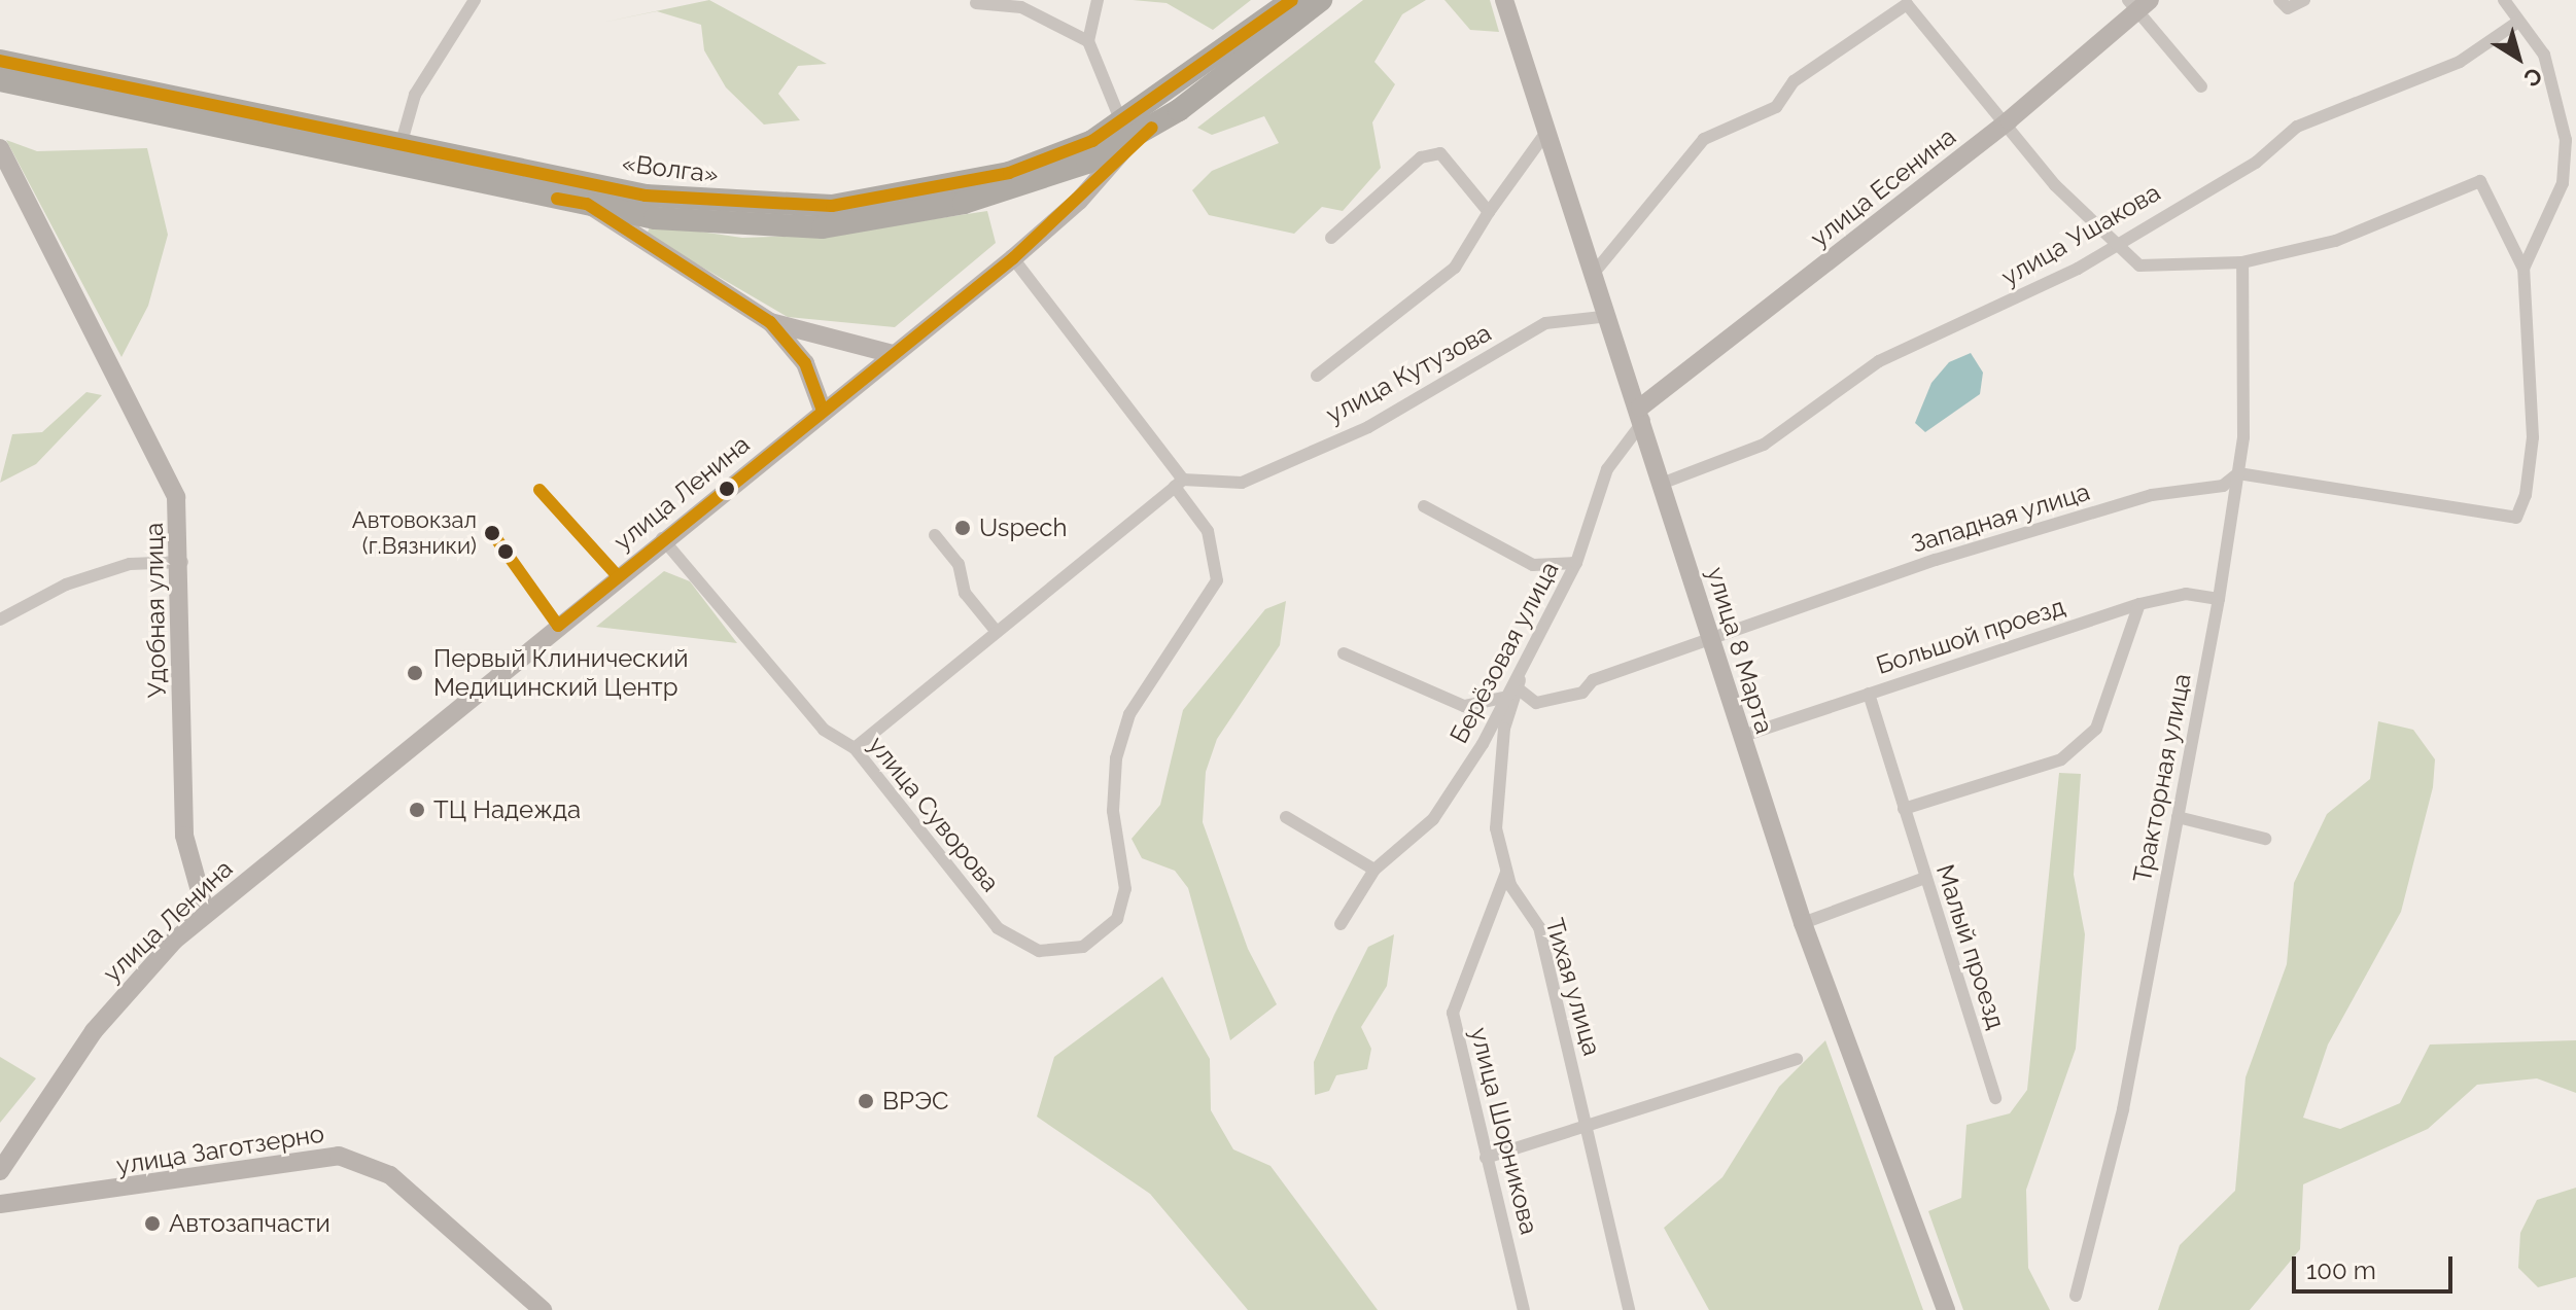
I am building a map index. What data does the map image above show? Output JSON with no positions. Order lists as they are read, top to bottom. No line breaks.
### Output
{"streets":{"highway":["«Волга»"],"main road":["улица Есенина","улица Ленина","Удобная улица","улица 8 Марта","улица Заготзерно"],"street":["улица Ушакова","улица Кутузова","Западная улица","Большой проезд","Берёзовая улица","Тракторная улица","улица Суворова","Малый проезд","Тихая улица","улица Шорникова"]},"crossings":[["«Волга»","улица Ленина"],["улица Есенина","улица 8 Марта"],["улица Есенина","Берёзовая улица"],["улица Ушакова","улица 8 Марта"],["улица Кутузова","улица 8 Марта"],["улица Кутузова","улица Суворова"],["улица Ленина","Удобная улица"],["улица Ленина","улица Суворова"],["Западная улица","улица 8 Марта"],["Западная улица","Берёзовая улица"],["Западная улица","Тракторная улица"],["Западная улица","Тихая улица"],["Большой проезд","улица 8 Марта"],["Большой проезд","Тракторная улица"],["Большой проезд","Малый проезд"],["улица 8 Марта","Берёзовая улица"],["Берёзовая улица","Тихая улица"],["Тихая улица","улица Шорникова"]],"places":["Uspech","Автовокзал (г.Вязники)","Первый Клинический Медицинский Центр","ТЦ Надежда","ВРЭС","Автозапчасти"],"scale_bar":"100 m","north":"bottom right"}
